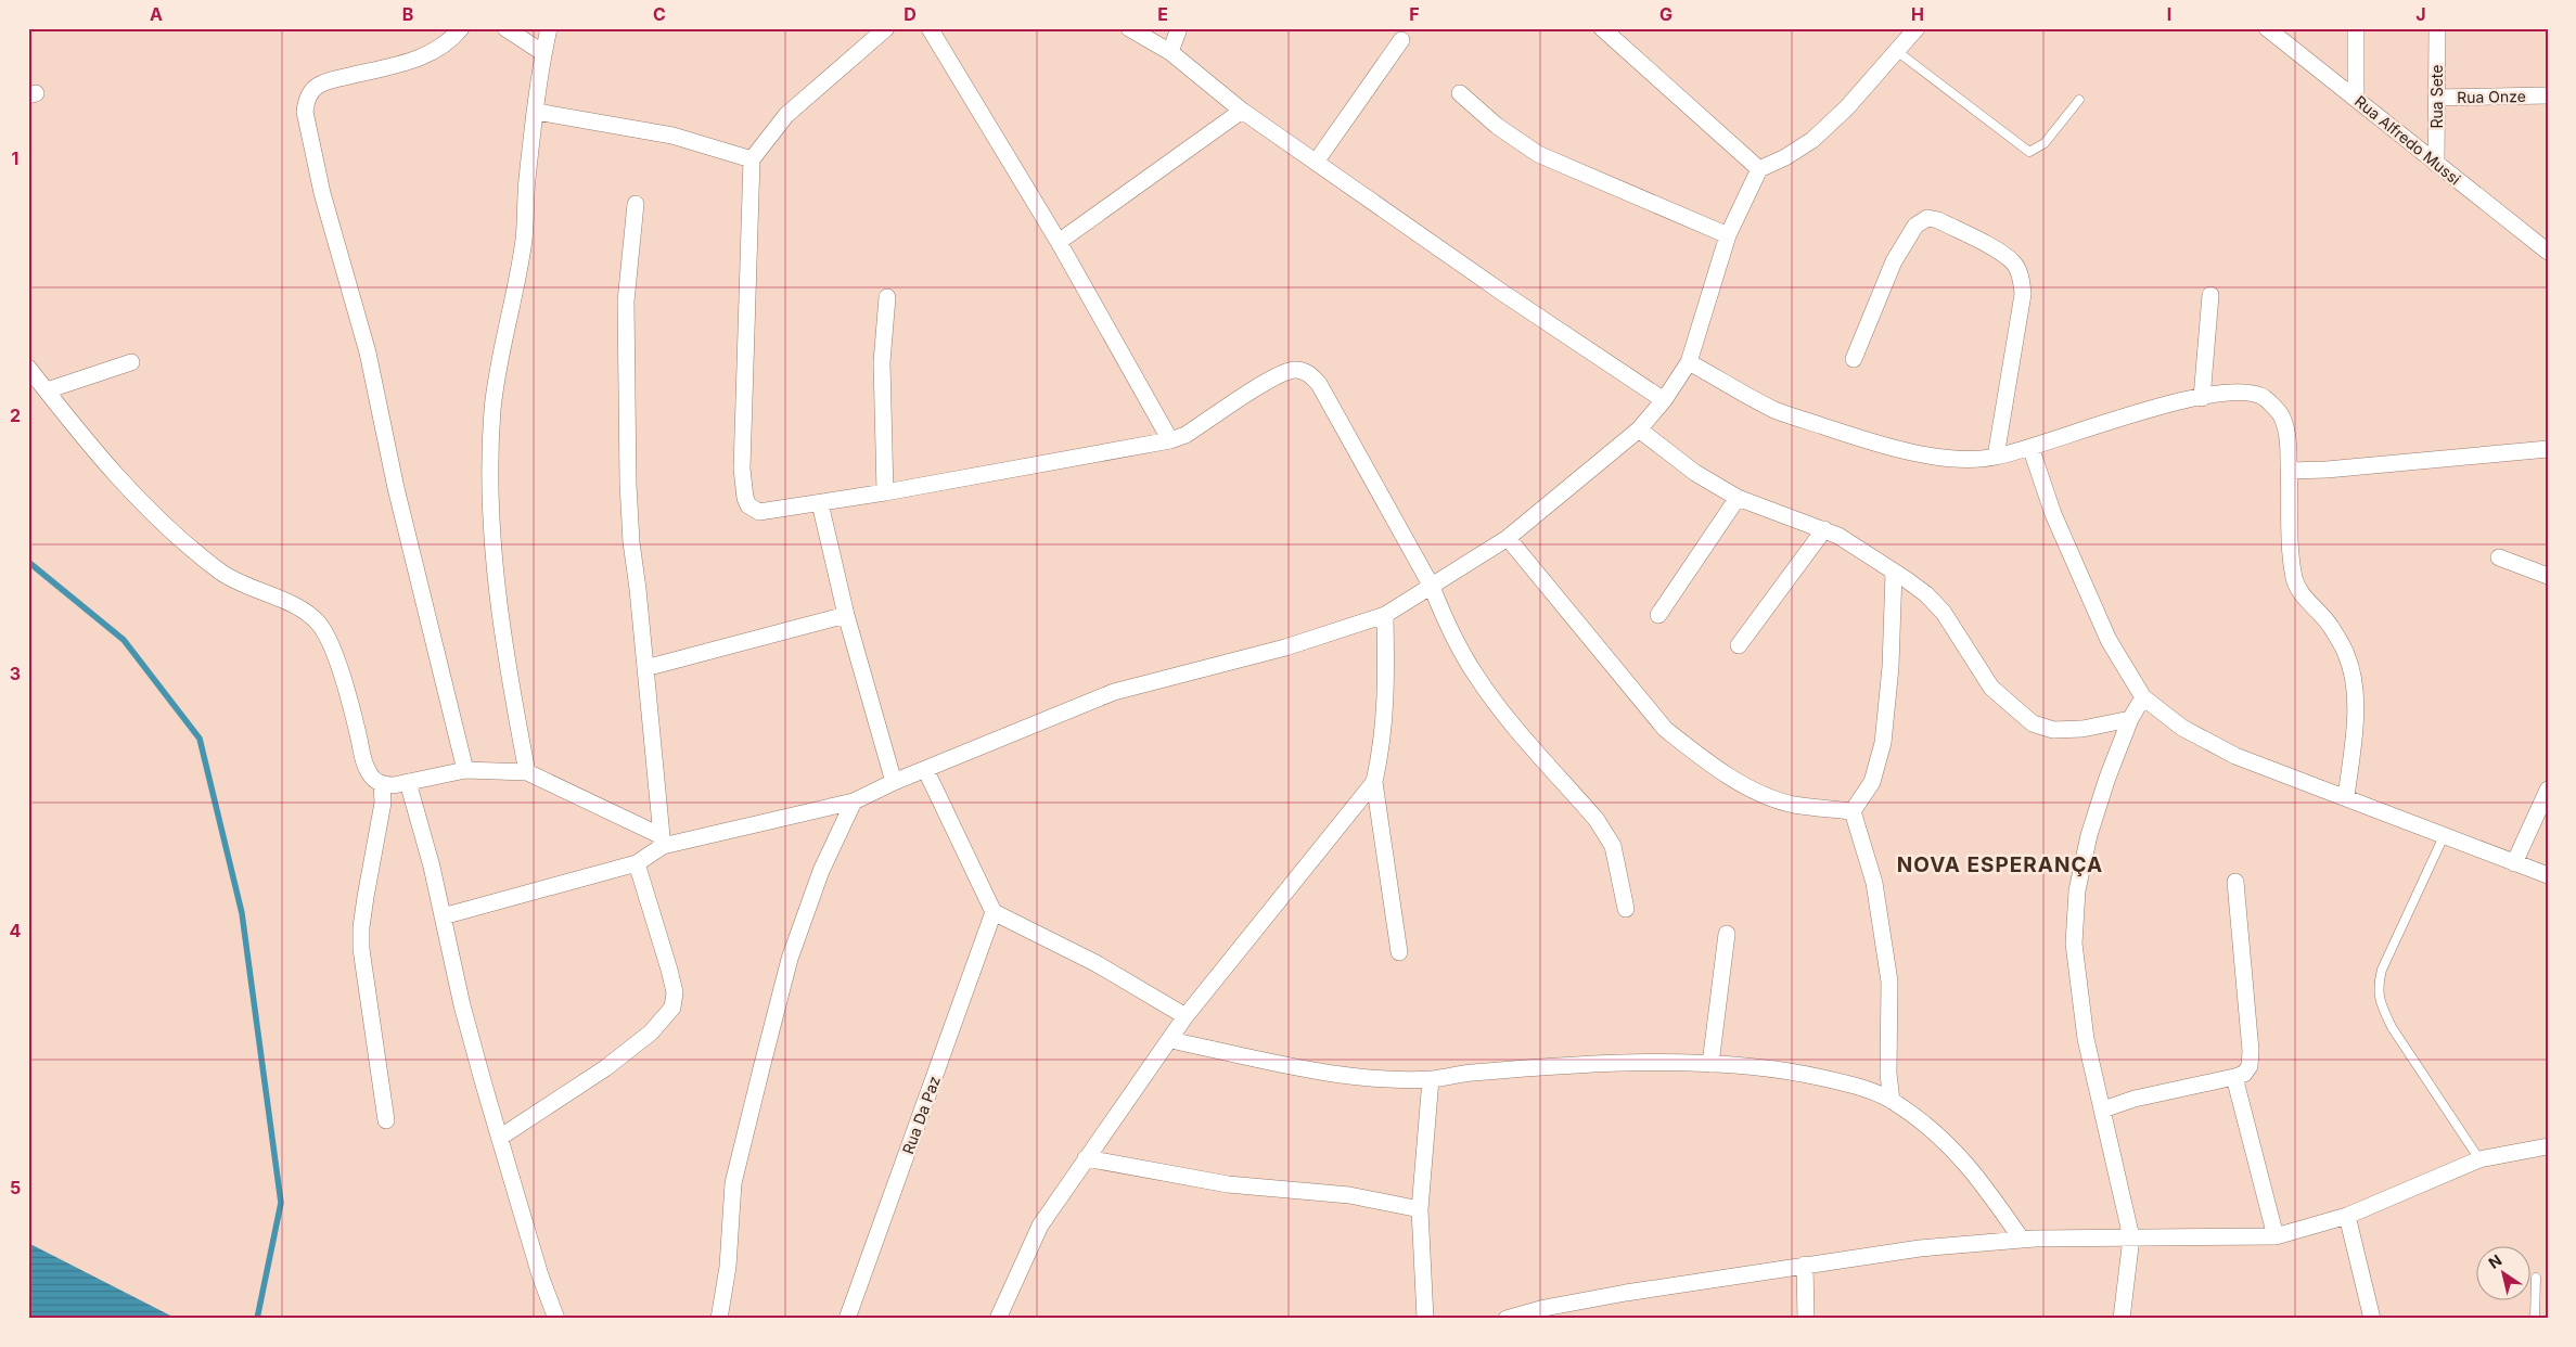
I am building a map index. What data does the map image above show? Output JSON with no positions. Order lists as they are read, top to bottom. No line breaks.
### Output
{"streets":{"street":["Rua Sete","Rua Onze","Rua Alfredo Mussi","Rua Da Paz"]},"crossings":[["Rua Sete","Rua Onze"],["Rua Sete","Rua Alfredo Mussi"]],"districts":["NOVA ESPERANÇA"],"north":"top left","grid":{"columns":["A","B","C","D","E","F","G","H","I","J"],"rows":["1","2","3","4","5"]}}
